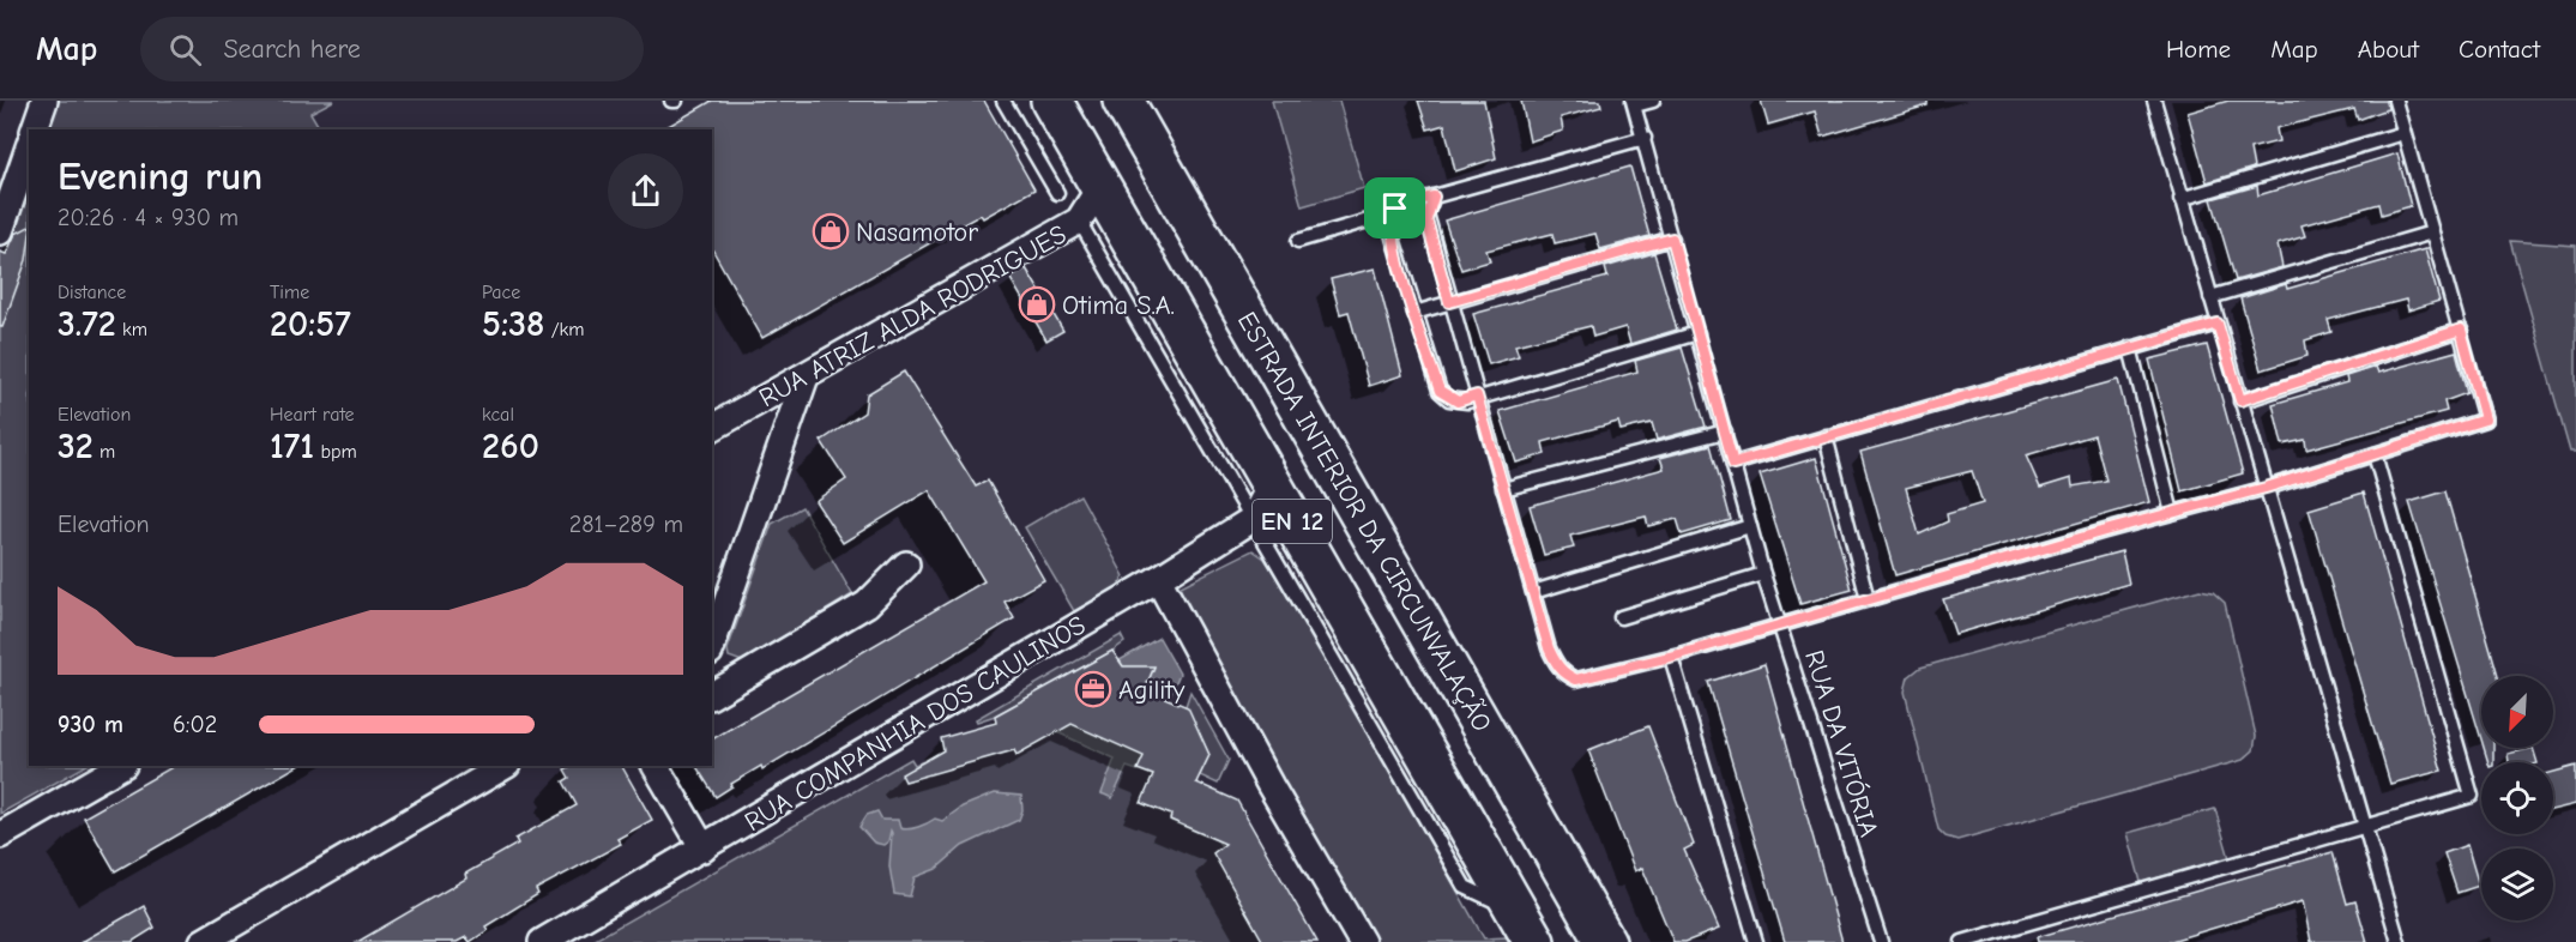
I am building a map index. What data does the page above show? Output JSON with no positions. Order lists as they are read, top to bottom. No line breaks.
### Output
{"streets":{"main road":["EN 12","ESTRADA INTERIOR DA CIRCUNVALAÇÃO"],"street":["RUA ATRIZ ALDA RODRIGUES","RUA COMPANHIA DOS CAULINOS"],"lane":["RUA DA VITÓRIA"]},"crossings":[["RUA ATRIZ ALDA RODRIGUES","EN 12"],["EN 12","RUA COMPANHIA DOS CAULINOS"]],"places":{"shop":["Nasamotor","Otima S.A."],"office":["Agility"]},"north":"bottom left","page":{"header":"Map","search":"Search here","nav":["Home","Map","About","Contact"],"heading":["Evening run","20:26 · 4 × 930 m"],"stats":[["Distance","3.72 km"],["Time","20:57"],["Pace","5:38 /km"],["Elevation","32 m"],["Heart rate","171 bpm"],["kcal","260"]],"chart":["Elevation","281–289 m"],"list":[{"name":"930 m","note":"6:02"}]}}
